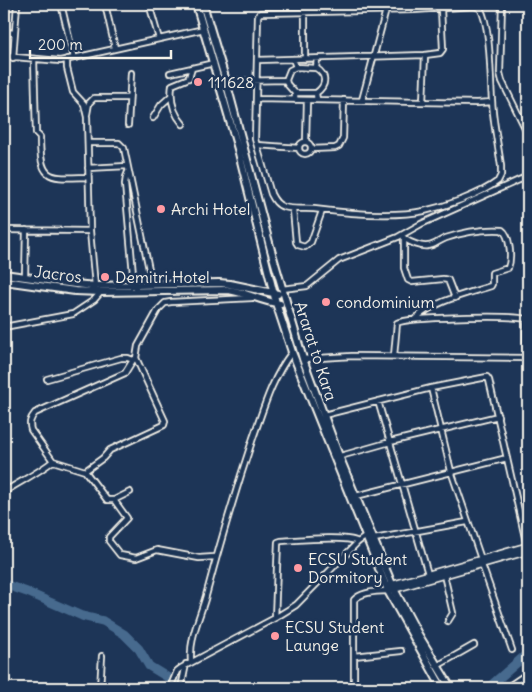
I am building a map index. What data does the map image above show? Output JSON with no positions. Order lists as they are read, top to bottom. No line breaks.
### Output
{"streets":{"main road":["Jacros","Ararat to Kara"]},"crossings":[["Jacros","Ararat to Kara"]],"places":["111628","Archi Hotel","Demitri Hotel","condominium","ECSU Student Dormitory","ECSU Student Launge"],"scale_bar":"200 m"}
